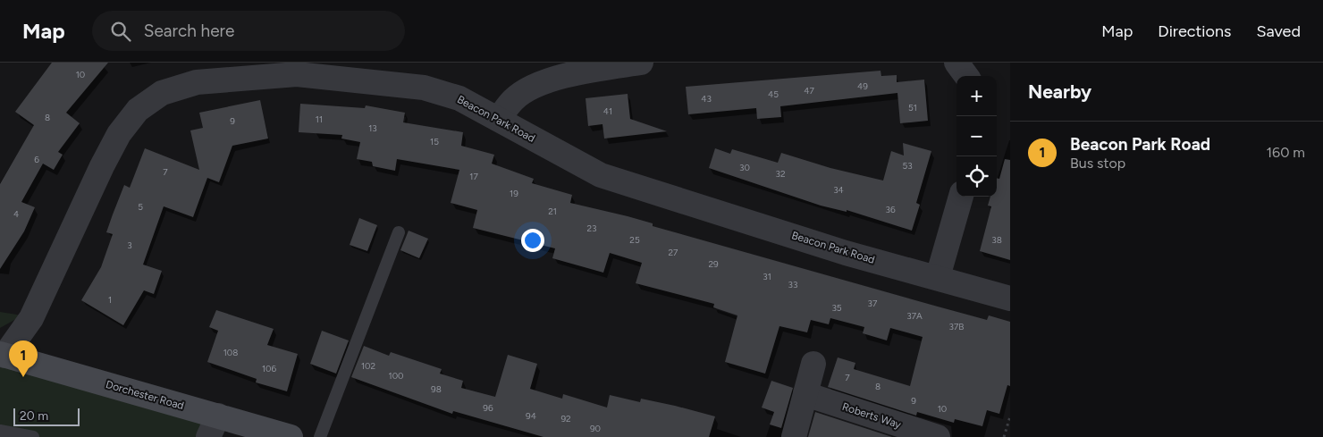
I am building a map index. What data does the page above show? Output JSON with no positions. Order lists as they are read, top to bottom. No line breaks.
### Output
{"streets":{"main road":["Dorchester Road"],"street":["Beacon Park Road","Roberts Way"]},"crossings":[["Beacon Park Road","Dorchester Road"]],"house_numbers":["10","49","47","45","43","51","41","8","11","9","13","15","6","53","30","7","32","17","34","19","5","36","21","4","23","25","38","3","27","29","31","33","1","37","35","37A","37B","108","102","106","100","7","8","98","9","96","10","94","92","90"],"scale_bar":"20 m","page":{"header":"Map","search":"Search here","nav":["Map","Directions","Saved"],"heading":"Nearby","map_buttons":["+","−"],"list":[{"mark":"1","name":"Beacon Park Road","note":"Bus stop","value":"160 m"}],"pins":"1","scale":"20 m"}}
